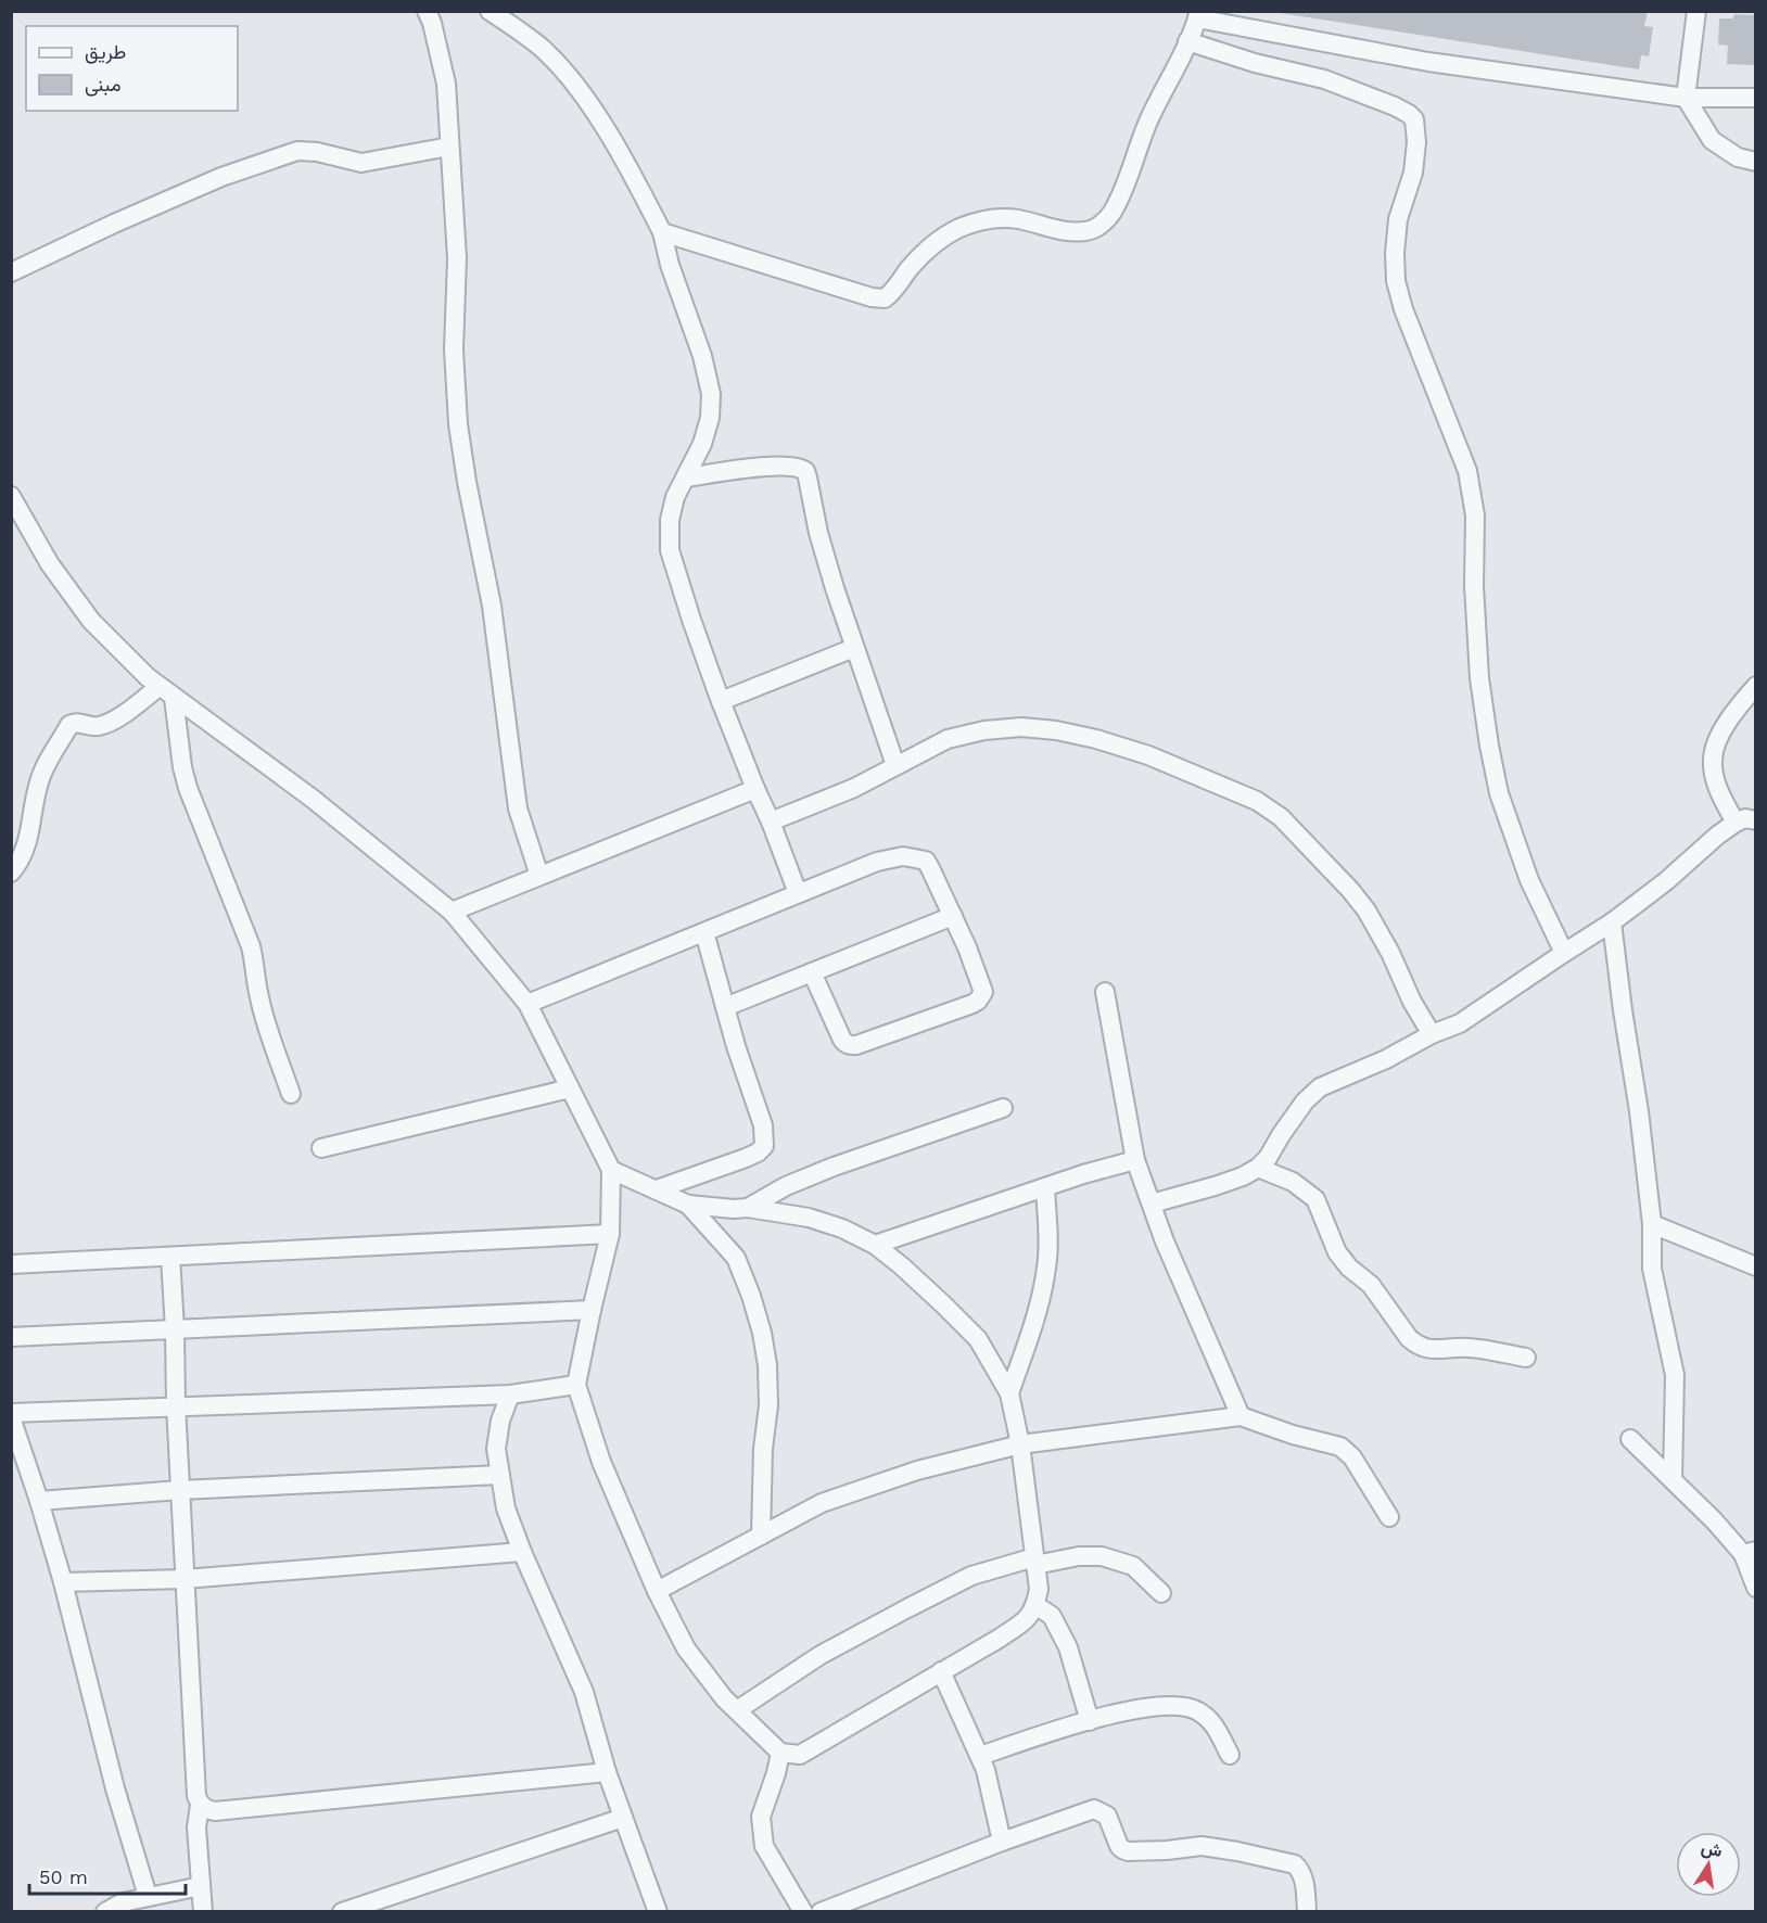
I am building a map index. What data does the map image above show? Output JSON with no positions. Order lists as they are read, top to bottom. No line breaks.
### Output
{"legend":["طريق","مبنى"],"scale_bar":"50 m","north":"top"}
